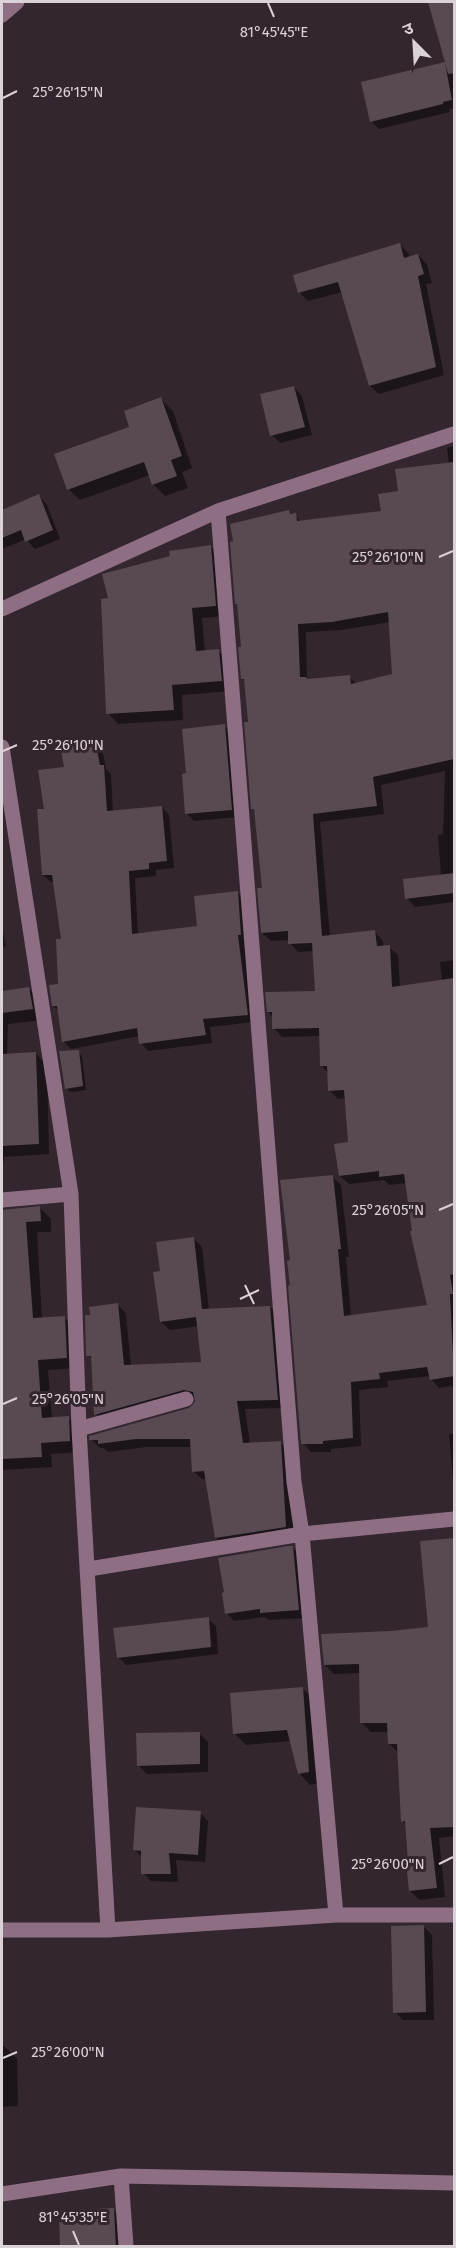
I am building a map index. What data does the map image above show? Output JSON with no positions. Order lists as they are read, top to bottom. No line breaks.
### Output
{"north":"top left","coordinates":["81°45'45\"E","25°26'15\"N","25°26'10\"N","25°26'05\"N","25°26'00\"N","81°45'35\"E"]}
